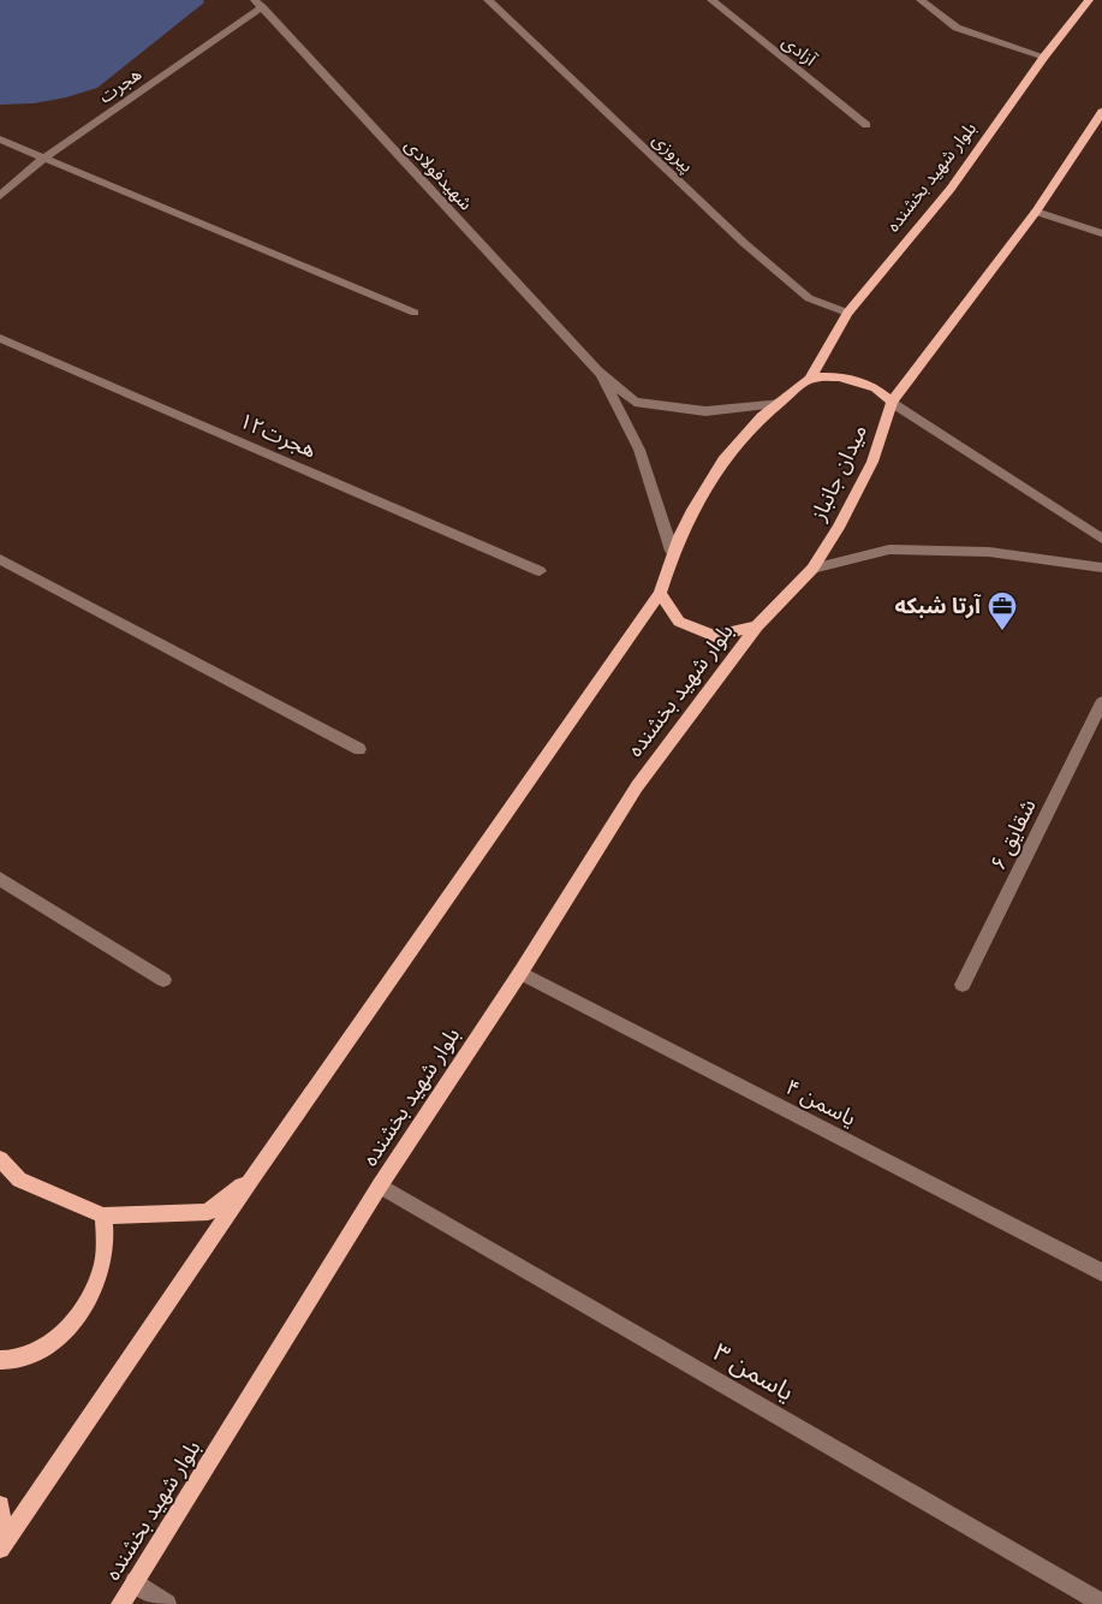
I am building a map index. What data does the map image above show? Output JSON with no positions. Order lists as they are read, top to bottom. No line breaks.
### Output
{"streets":{"main road":["بلوار شهید بخشنده","میدان جانباز"],"street":["آزادی","هجرت","پیروزی","شهیدفولادی","هجرت۱۲","شقایق ۶","یاسمن ۴","یاسمن ۳"]},"crossings":[["هجرت","شهیدفولادی"],["پیروزی","بلوار شهید بخشنده"],["بلوار شهید بخشنده","میدان جانباز"],["بلوار شهید بخشنده","یاسمن ۴"],["بلوار شهید بخشنده","یاسمن ۳"]],"places":{"office":["آرتا شبکه"]}}
